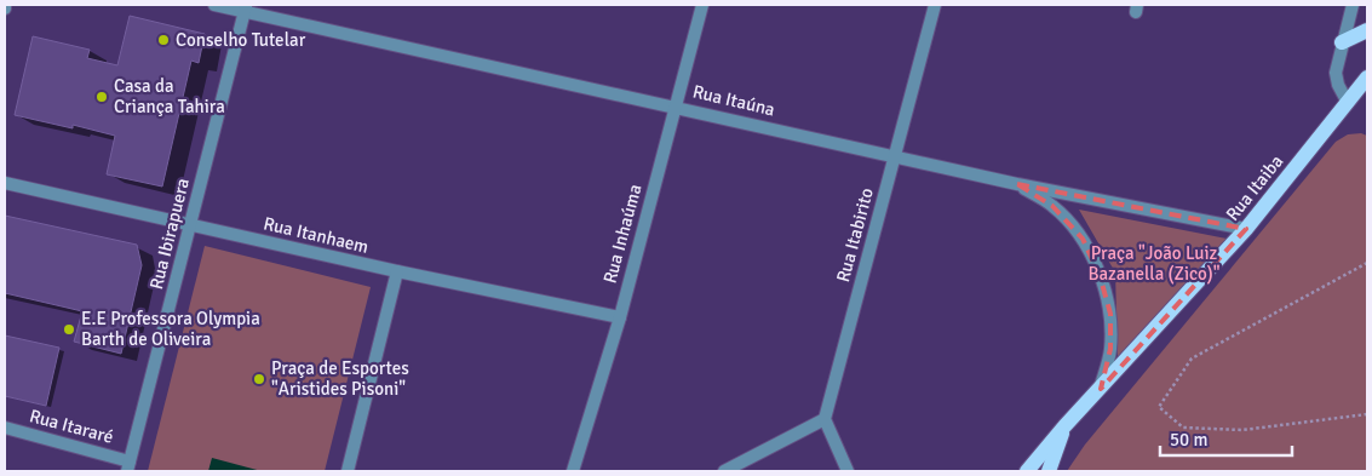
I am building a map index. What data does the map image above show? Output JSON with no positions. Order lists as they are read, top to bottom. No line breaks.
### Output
{"streets":{"main road":["Rua Itaiba"],"street":["Rua Itaúna","Rua Ibirapuera","Rua Inhaúma","Rua Itanhaem","Rua Itabirito","Rua Itararé"]},"crossings":[["Rua Itaúna","Rua Itaiba"],["Rua Itaúna","Rua Ibirapuera"],["Rua Itaúna","Rua Inhaúma"],["Rua Itaúna","Rua Itabirito"],["Rua Ibirapuera","Rua Itanhaem"],["Rua Ibirapuera","Rua Itararé"],["Rua Inhaúma","Rua Itanhaem"]],"parks":["Praça \"João Luiz Bazanella (Zico)\""],"places":["Conselho Tutelar","Casa da Criança Tahira","E.E Professora Olympia Barth de Oliveira","Praça de Esportes \"Aristides Pisoni\""],"scale_bar":"50 m"}
